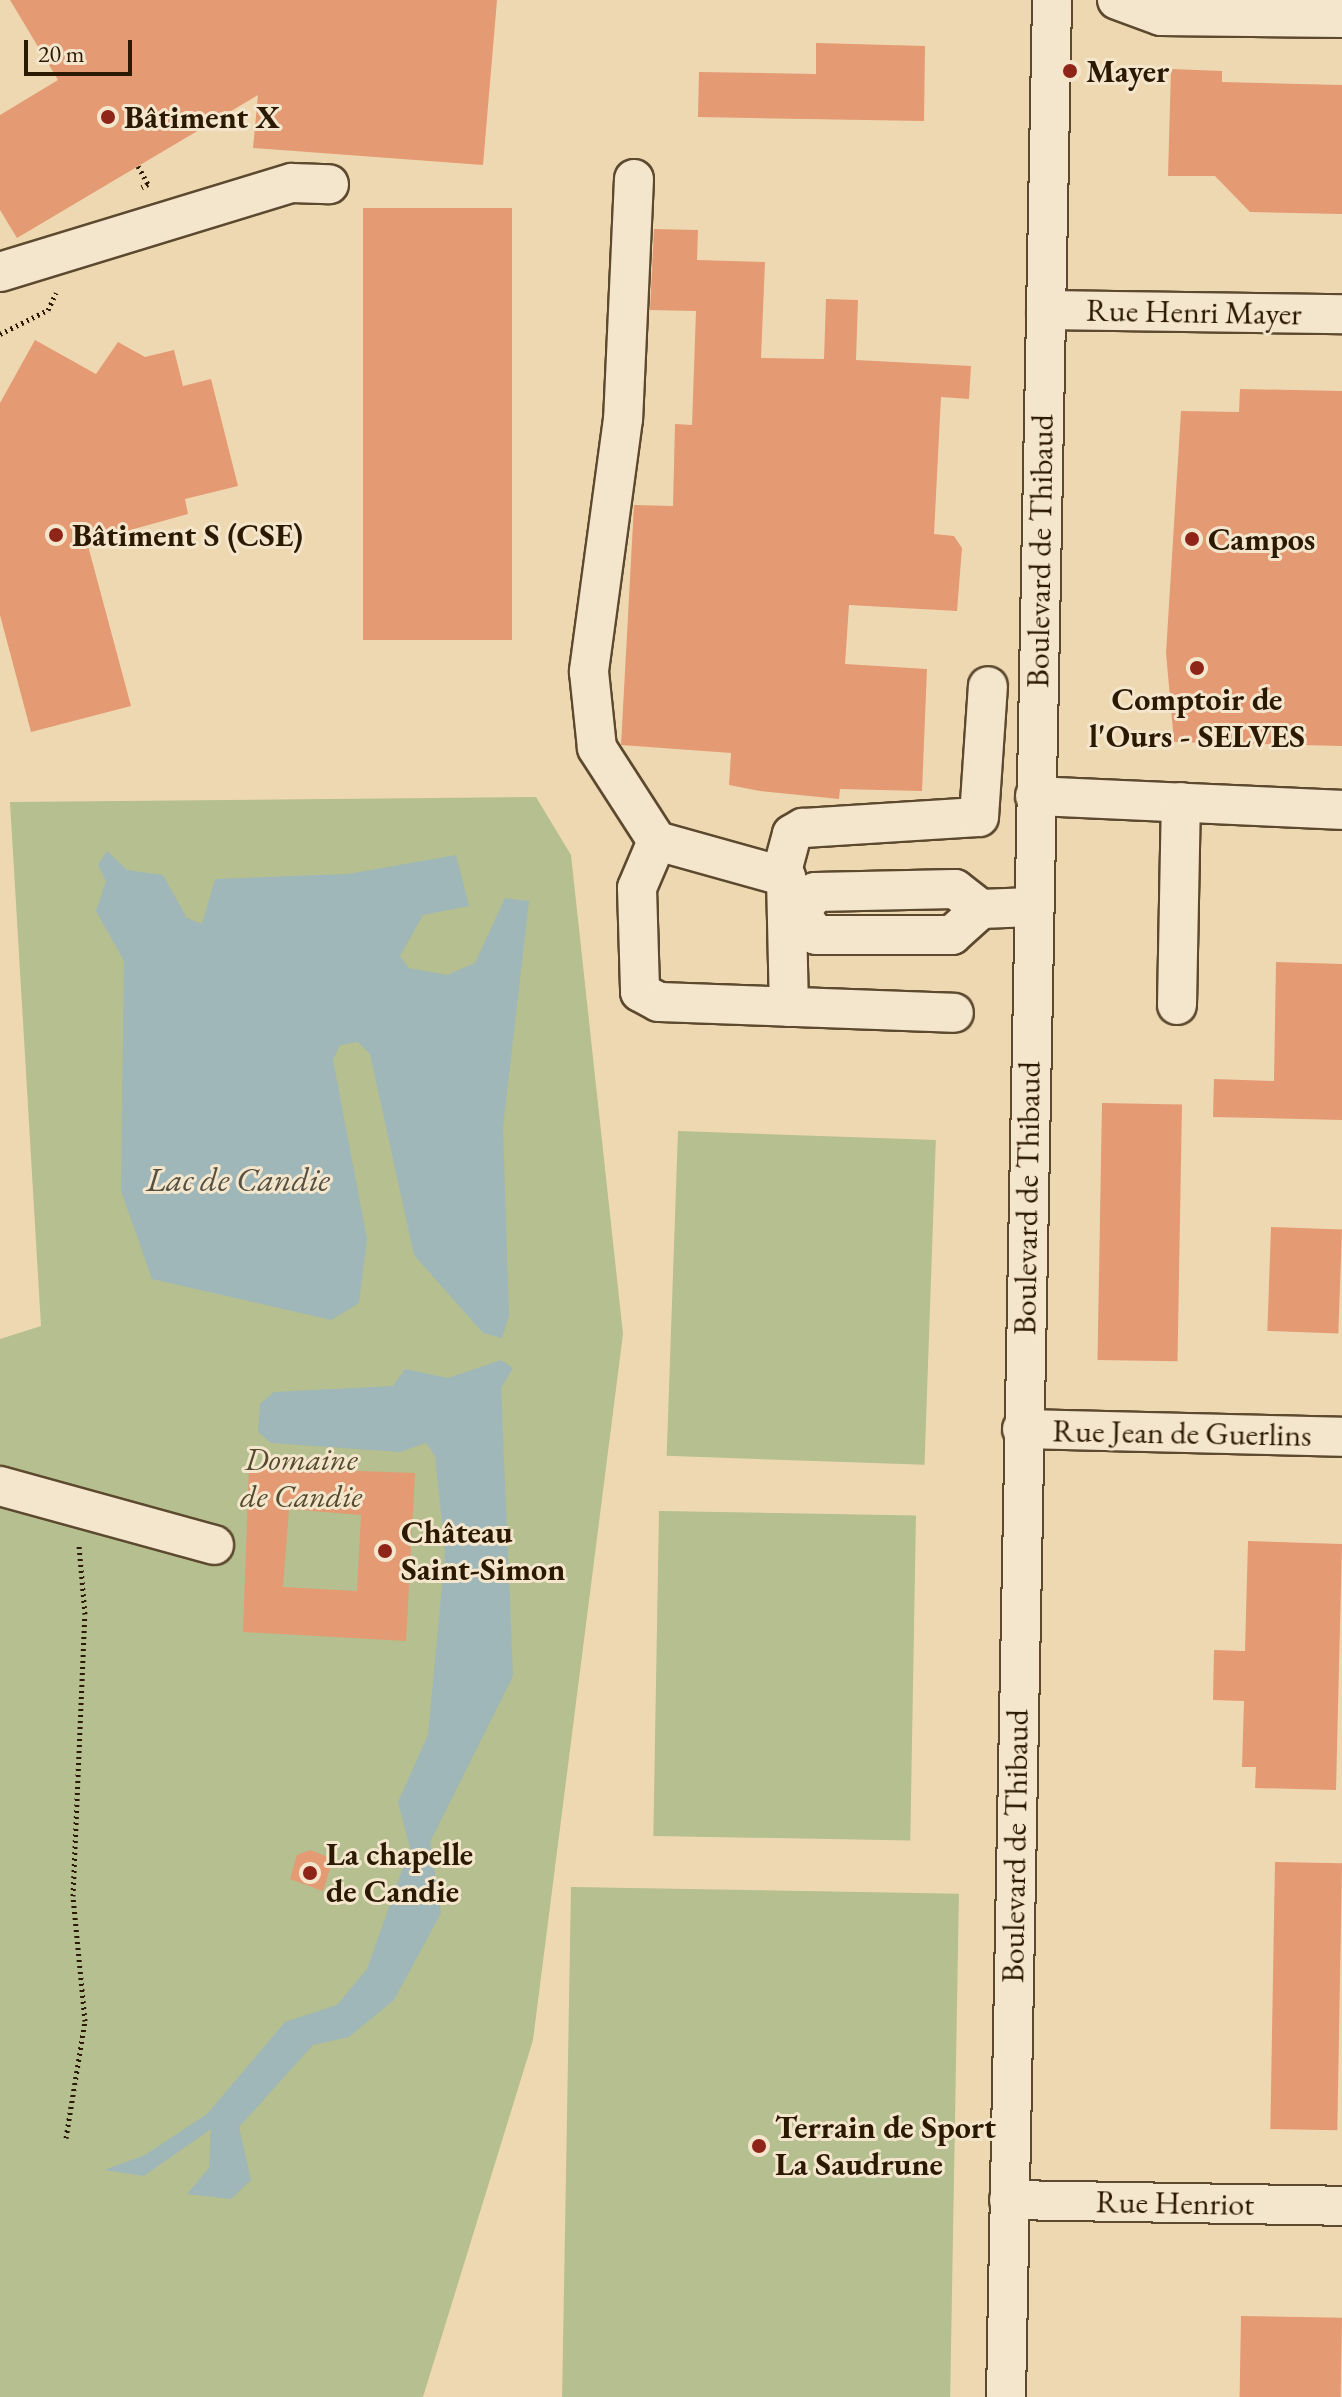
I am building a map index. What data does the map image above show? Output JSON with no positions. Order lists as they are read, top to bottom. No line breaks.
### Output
{"streets":{"street":["Rue Henri Mayer","Boulevard de Thibaud","Rue Jean de Guerlins","Rue Henriot"]},"crossings":[["Rue Henri Mayer","Boulevard de Thibaud"],["Boulevard de Thibaud","Rue Jean de Guerlins"],["Boulevard de Thibaud","Rue Henriot"]],"water":["Lac de Candie"],"parks":["Domaine de Candie"],"places":["Mayer","Bâtiment X","Bâtiment S (CSE)","Campos","Comptoir de l'Ours - SELVES","Château Saint-Simon","La chapelle de Candie","Terrain de Sport La Saudrune"],"scale_bar":"20 m"}
